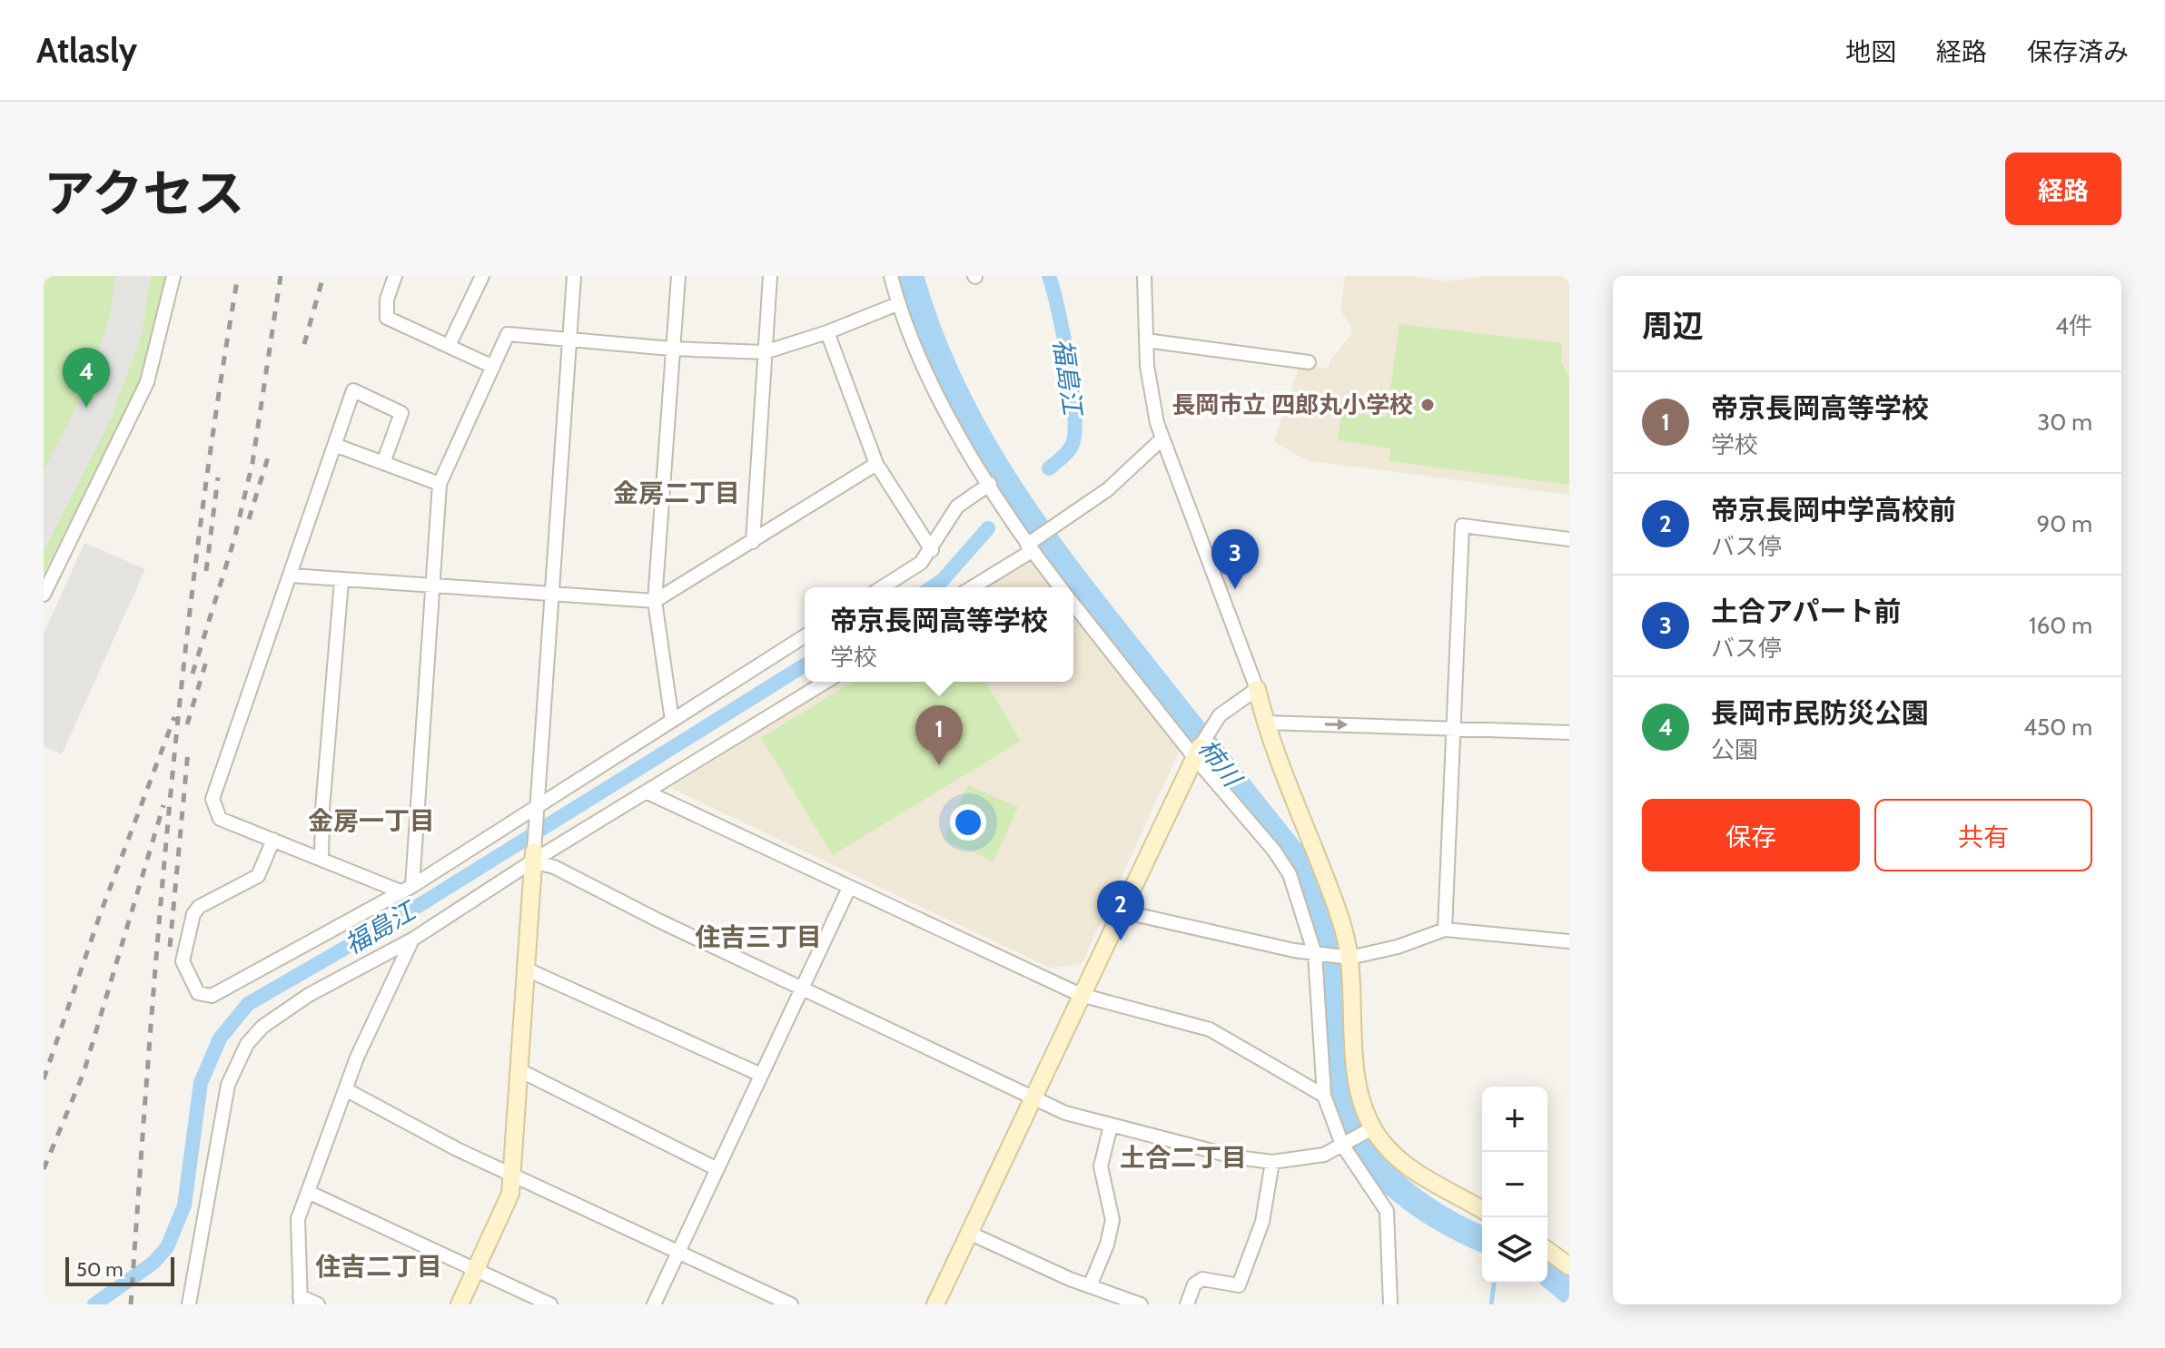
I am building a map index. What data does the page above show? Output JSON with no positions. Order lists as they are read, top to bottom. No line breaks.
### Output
{"districts":["金房二丁目","金房一丁目","住吉三丁目","土合二丁目","住吉二丁目"],"water":["福島江","柿川"],"places":["長岡市立 四郎丸小学校"],"scale_bar":"50 m","page":{"header":"Atlasly","nav":["地図","経路","保存済み"],"title":"アクセス","buttons":["経路",["保存","共有"]],"heading":["周辺","4件"],"pins":["4","3","1","2"],"list":[{"mark":"1","name":"帝京長岡高等学校","note":"学校","value":"30 m"},{"mark":"2","name":"帝京長岡中学高校前","note":"バス停","value":"90 m"},{"mark":"3","name":"土合アパート前","note":"バス停","value":"160 m"},{"mark":"4","name":"長岡市民防災公園","note":"公園","value":"450 m"}],"popup":["帝京長岡高等学校","学校"],"map_buttons":["+","−"],"scale":"50 m"}}
